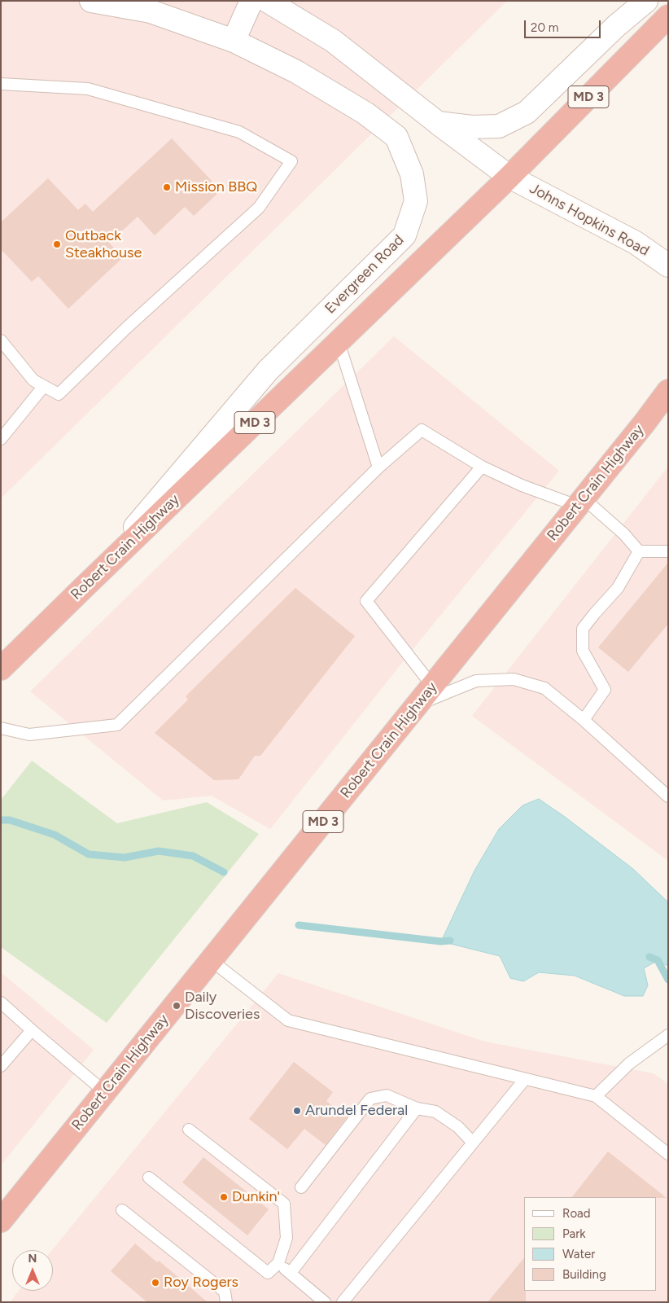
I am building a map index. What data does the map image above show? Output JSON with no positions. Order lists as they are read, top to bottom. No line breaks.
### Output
{"streets":{"highway":["MD 3","Robert Crain Highway"],"street":["Johns Hopkins Road","Evergreen Road"]},"crossings":[["Johns Hopkins Road","Robert Crain Highway"],["Evergreen Road","Robert Crain Highway"]],"places":["Mission BBQ","Outback Steakhouse","Daily Discoveries","Arundel Federal","Dunkin'","Roy Rogers"],"legend":["Road","Park","Water","Building"],"scale_bar":"20 m","north":"top"}
